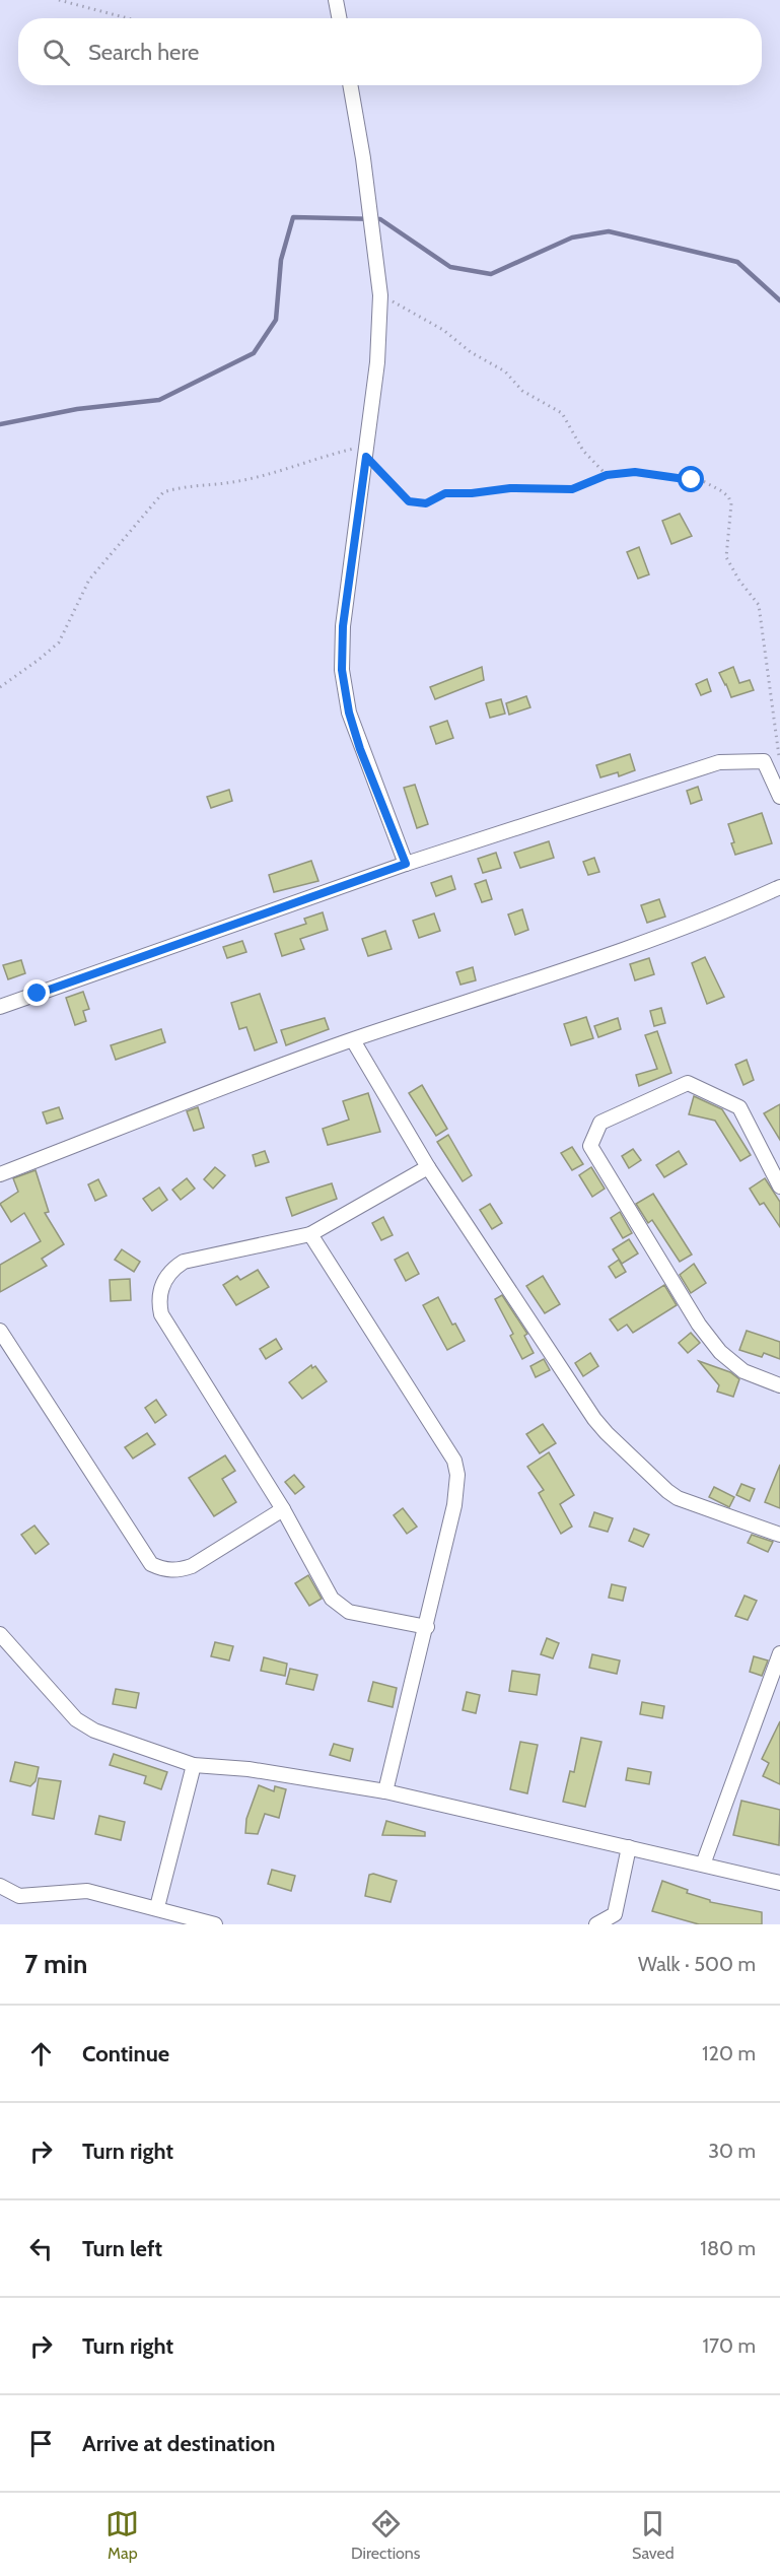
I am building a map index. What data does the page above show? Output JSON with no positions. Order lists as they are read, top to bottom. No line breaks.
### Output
{"page":{"search":"Search here","heading":["7 min","Walk · 500 m"],"list":[["Continue","120 m"],["Turn right","30 m"],["Turn left","180 m"],["Turn right","170 m"],"Arrive at destination"],"nav":["Map","Directions","Saved"]}}
